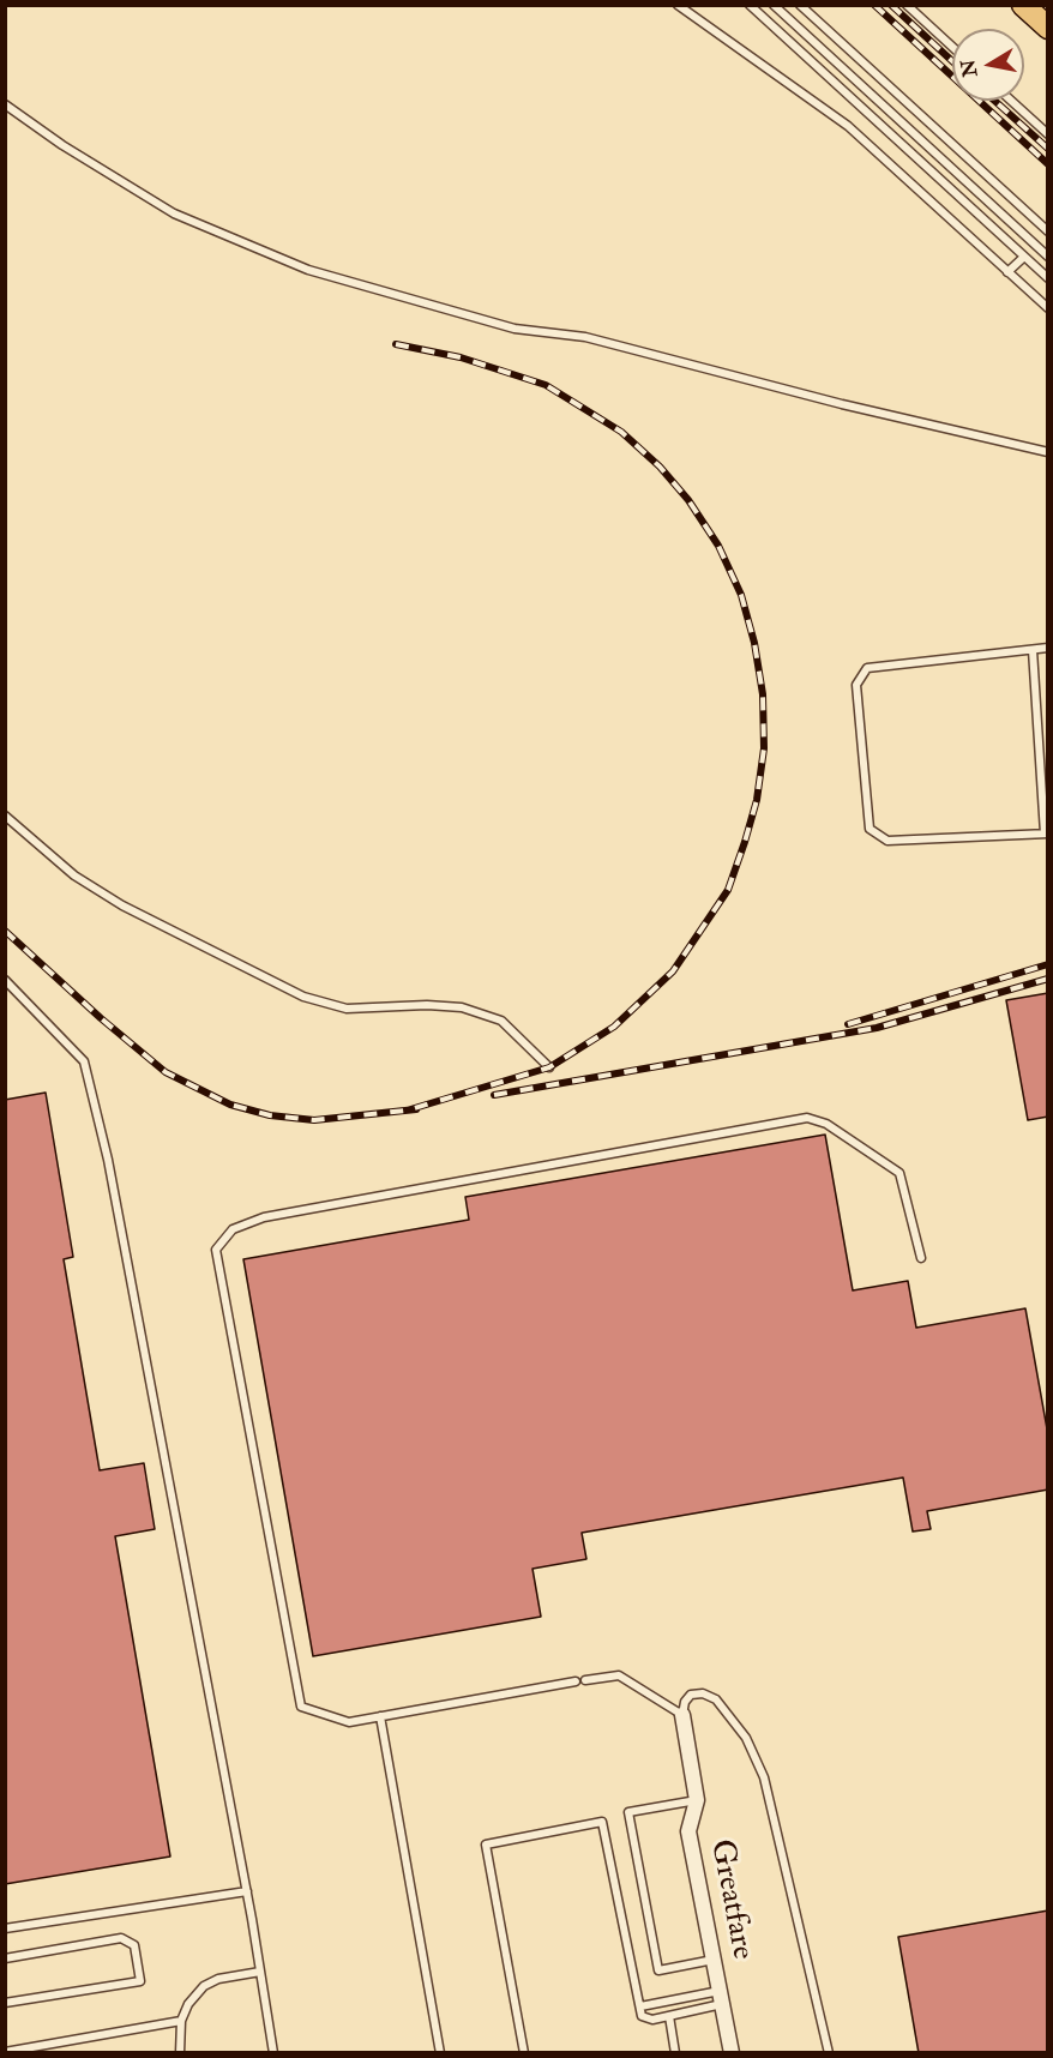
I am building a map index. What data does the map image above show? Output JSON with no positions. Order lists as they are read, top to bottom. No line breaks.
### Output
{"streets":{"street":["Greatfare"]},"north":"left"}
